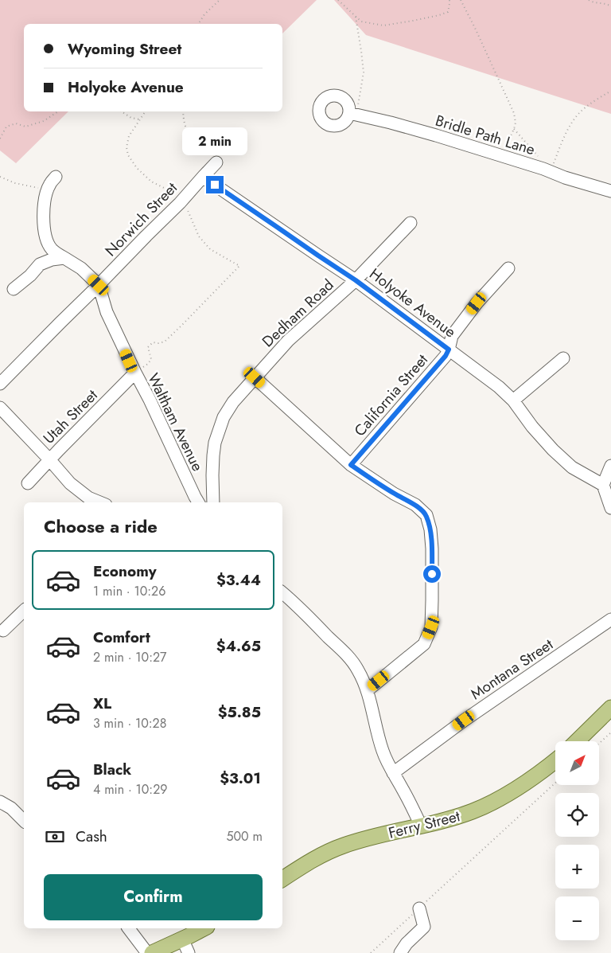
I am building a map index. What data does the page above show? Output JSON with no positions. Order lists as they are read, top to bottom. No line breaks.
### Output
{"streets":{"main road":["Ferry Street"],"street":["Bridle Path Lane","Norwich Street","Holyoke Avenue","Dedham Road","California Street","Utah Street","Waltham Avenue","Montana Street"]},"crossings":[["Norwich Street","Holyoke Avenue"],["Norwich Street","Waltham Avenue"],["Holyoke Avenue","Dedham Road"],["Holyoke Avenue","California Street"],["Utah Street","Waltham Avenue"]],"north":"top right","page":{"banner":["Wyoming Street","Holyoke Avenue"],"bubble":"2 min","heading":"Choose a ride","list":[{"name":"Economy","note":"1 min · 10:26","value":"$3.44"},{"name":"Comfort","note":"2 min · 10:27","value":"$4.65"},{"name":"XL","note":"3 min · 10:28","value":"$5.85"},{"name":"Black","note":"4 min · 10:29","value":"$3.01"}],"map_buttons":["+","−"],"pay":["Cash","500 m"],"buttons":"Confirm"}}
